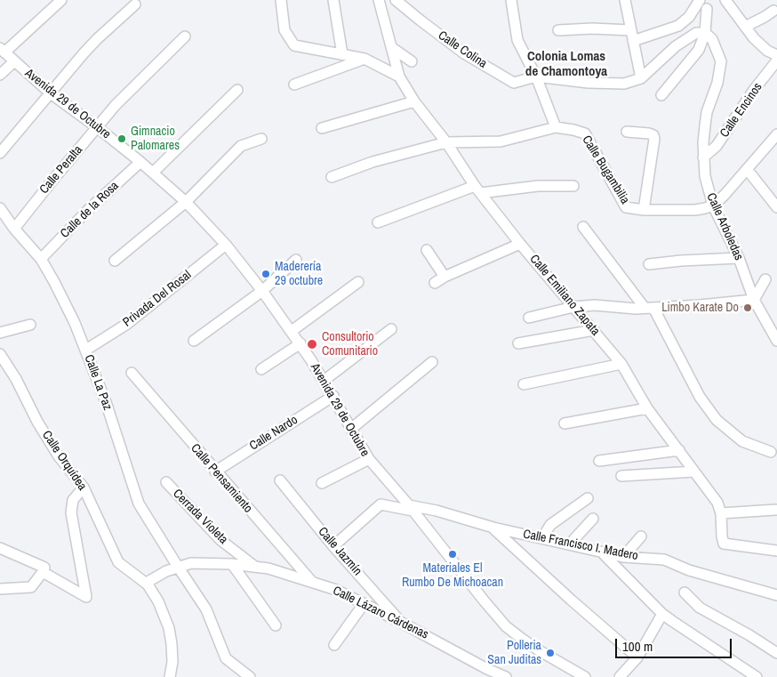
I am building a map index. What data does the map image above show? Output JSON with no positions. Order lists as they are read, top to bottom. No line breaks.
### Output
{"streets":{"street":["Calle Colina","Avenida 29 de Octubre","Calle Encinos","Calle Peralta","Calle Bugambilia","Calle de la Rosa","Calle Arboledas","Calle Emiliano Zapata","Privada Del Rosal","Calle La Paz","Calle Nardo","Calle Orquídea","Calle Pensamiento","Cerrada Violeta","Calle Francisco I. Madero","Calle Jazmín","Calle Lázaro Cárdenas"]},"crossings":[["Avenida 29 de Octubre","Calle Peralta"],["Avenida 29 de Octubre","Calle de la Rosa"],["Avenida 29 de Octubre","Privada Del Rosal"],["Avenida 29 de Octubre","Calle Nardo"],["Avenida 29 de Octubre","Calle Francisco I. Madero"],["Calle Encinos","Calle Arboledas"],["Calle Peralta","Calle La Paz"],["Calle Bugambilia","Calle Arboledas"],["Calle Bugambilia","Calle Emiliano Zapata"],["Calle de la Rosa","Calle La Paz"],["Privada Del Rosal","Calle La Paz"],["Calle La Paz","Calle Lázaro Cárdenas"],["Calle Nardo","Calle Pensamiento"],["Calle Orquídea","Calle Lázaro Cárdenas"],["Calle Pensamiento","Calle Lázaro Cárdenas"],["Cerrada Violeta","Calle Lázaro Cárdenas"],["Calle Francisco I. Madero","Calle Jazmín"],["Calle Jazmín","Calle Lázaro Cárdenas"]],"districts":["Colonia Lomas de Chamontoya"],"places":["Gimnacio Palomares","Maderería 29 octubre","Limbo Karate Do","Consultorio Comunitario","Materiales El Rumbo De Michoacan","Polleria San Juditas"],"scale_bar":"100 m"}
